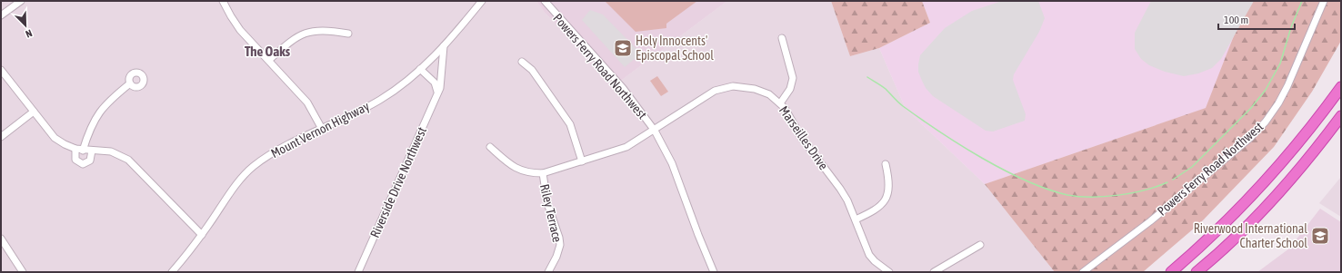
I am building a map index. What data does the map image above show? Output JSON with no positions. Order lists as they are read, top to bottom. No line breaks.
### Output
{"streets":{"street":["Powers Ferry Road Northwest","Mount Vernon Highway","Marseilles Drive","Riverside Drive Northwest","Riley Terrace"]},"crossings":[["Powers Ferry Road Northwest","Marseilles Drive"],["Mount Vernon Highway","Riverside Drive Northwest"],["Marseilles Drive","Riley Terrace"]],"districts":["The Oaks"],"places":{"school or university":["Holy Innocents' Episcopal School","Riverwood International Charter School"]},"scale_bar":"100 m","north":"bottom right"}
